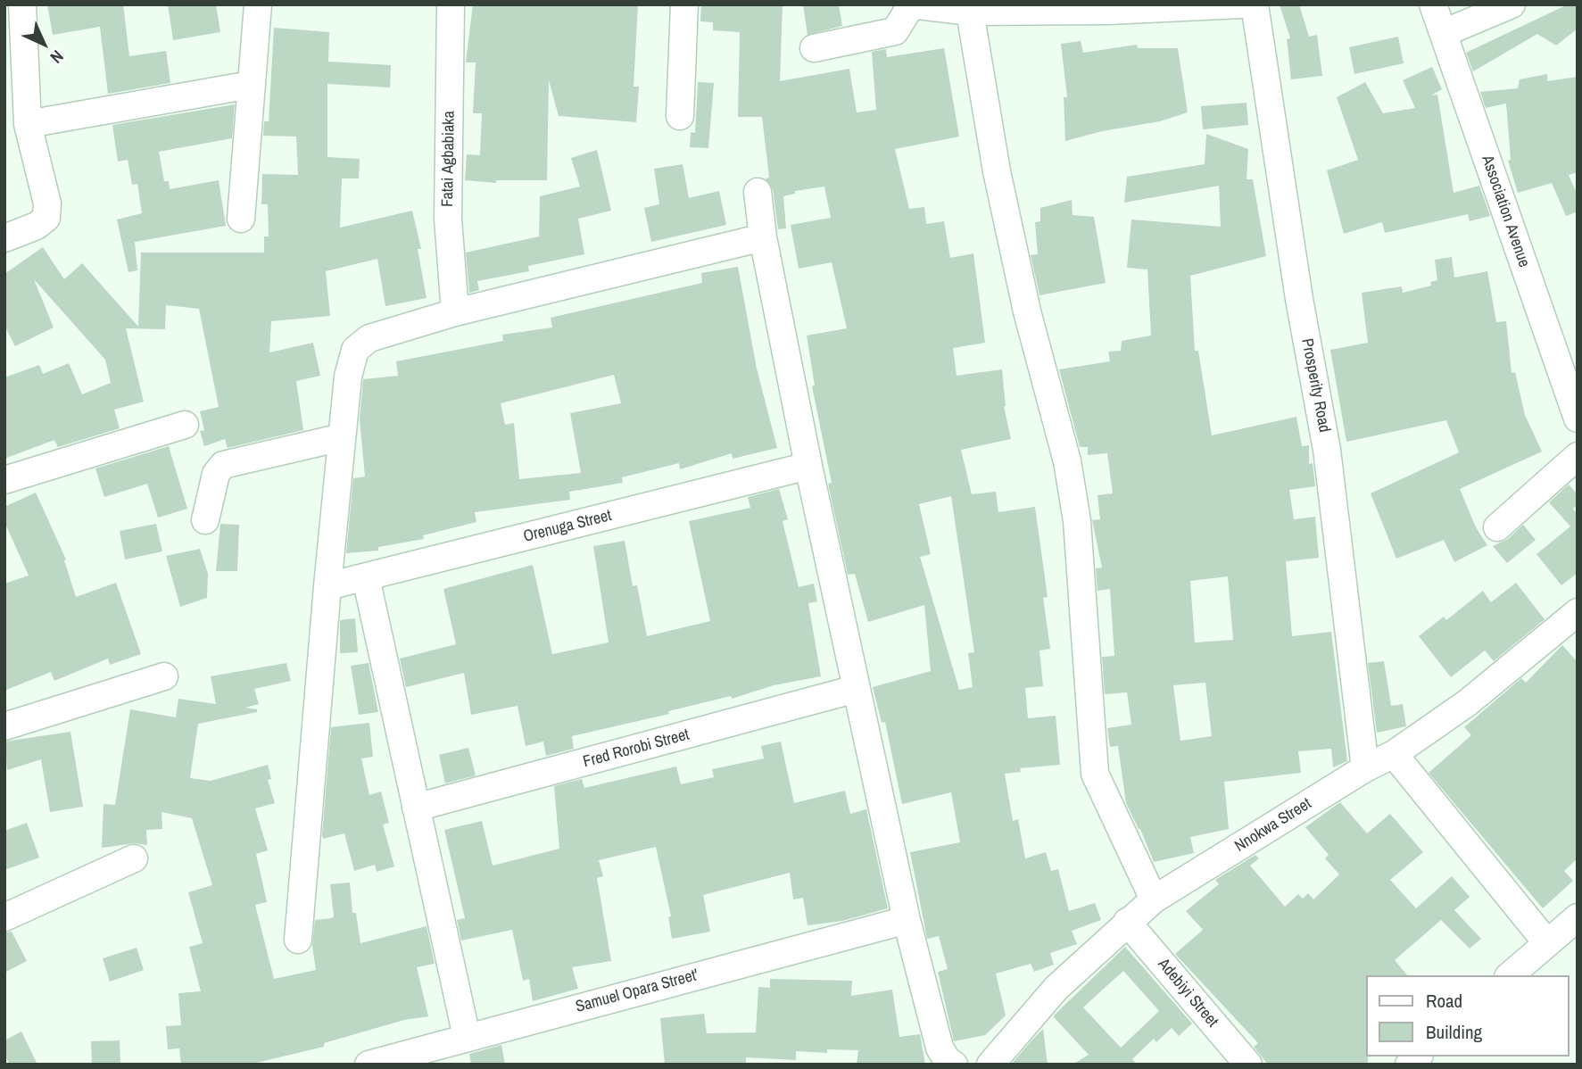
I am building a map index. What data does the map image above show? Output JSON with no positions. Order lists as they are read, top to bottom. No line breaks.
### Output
{"streets":{"street":["Fatai Agbabiaka","Association Avenue","Prosperity Road","Orenuga Street","Fred Rorobi Street","Nnokwa Street","Samuel Opara Street'","Adebiyi Street"]},"crossings":[["Prosperity Road","Nnokwa Street"],["Nnokwa Street","Adebiyi Street"]],"legend":["Road","Building"],"north":"bottom right"}
